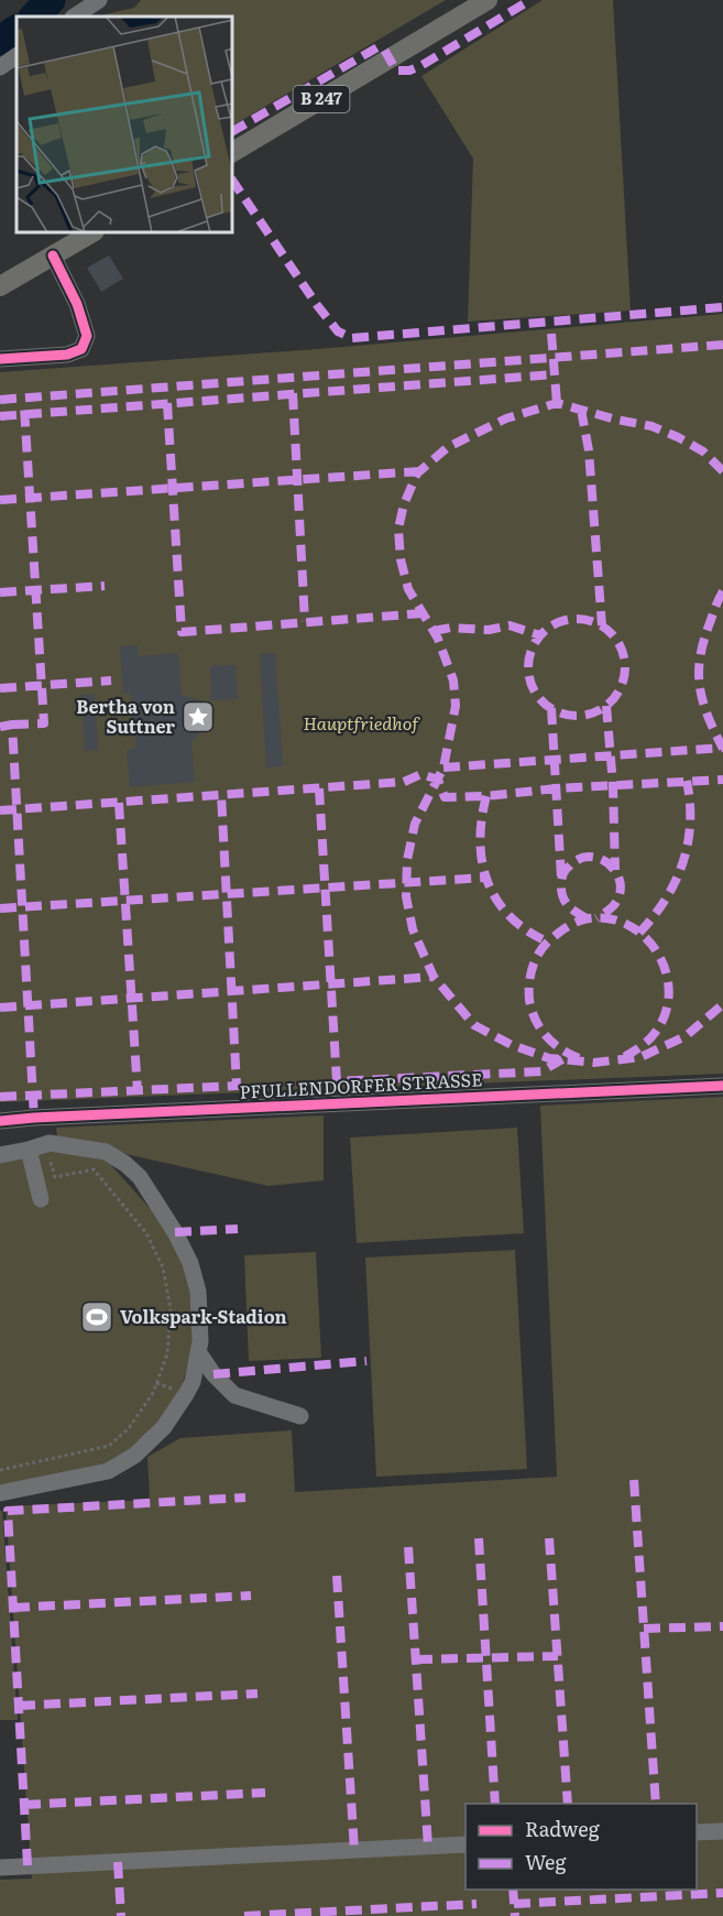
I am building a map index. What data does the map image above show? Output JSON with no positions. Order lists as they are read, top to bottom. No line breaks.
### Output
{"streets":{"main road":["B 247"],"street":["PFULLENDORFER STRASSE"]},"parks":["Hauptfriedhof"],"places":{"place":["Bertha von Suttner"],"sports":["Volkspark-Stadion"]},"legend":["Radweg","Weg"]}
